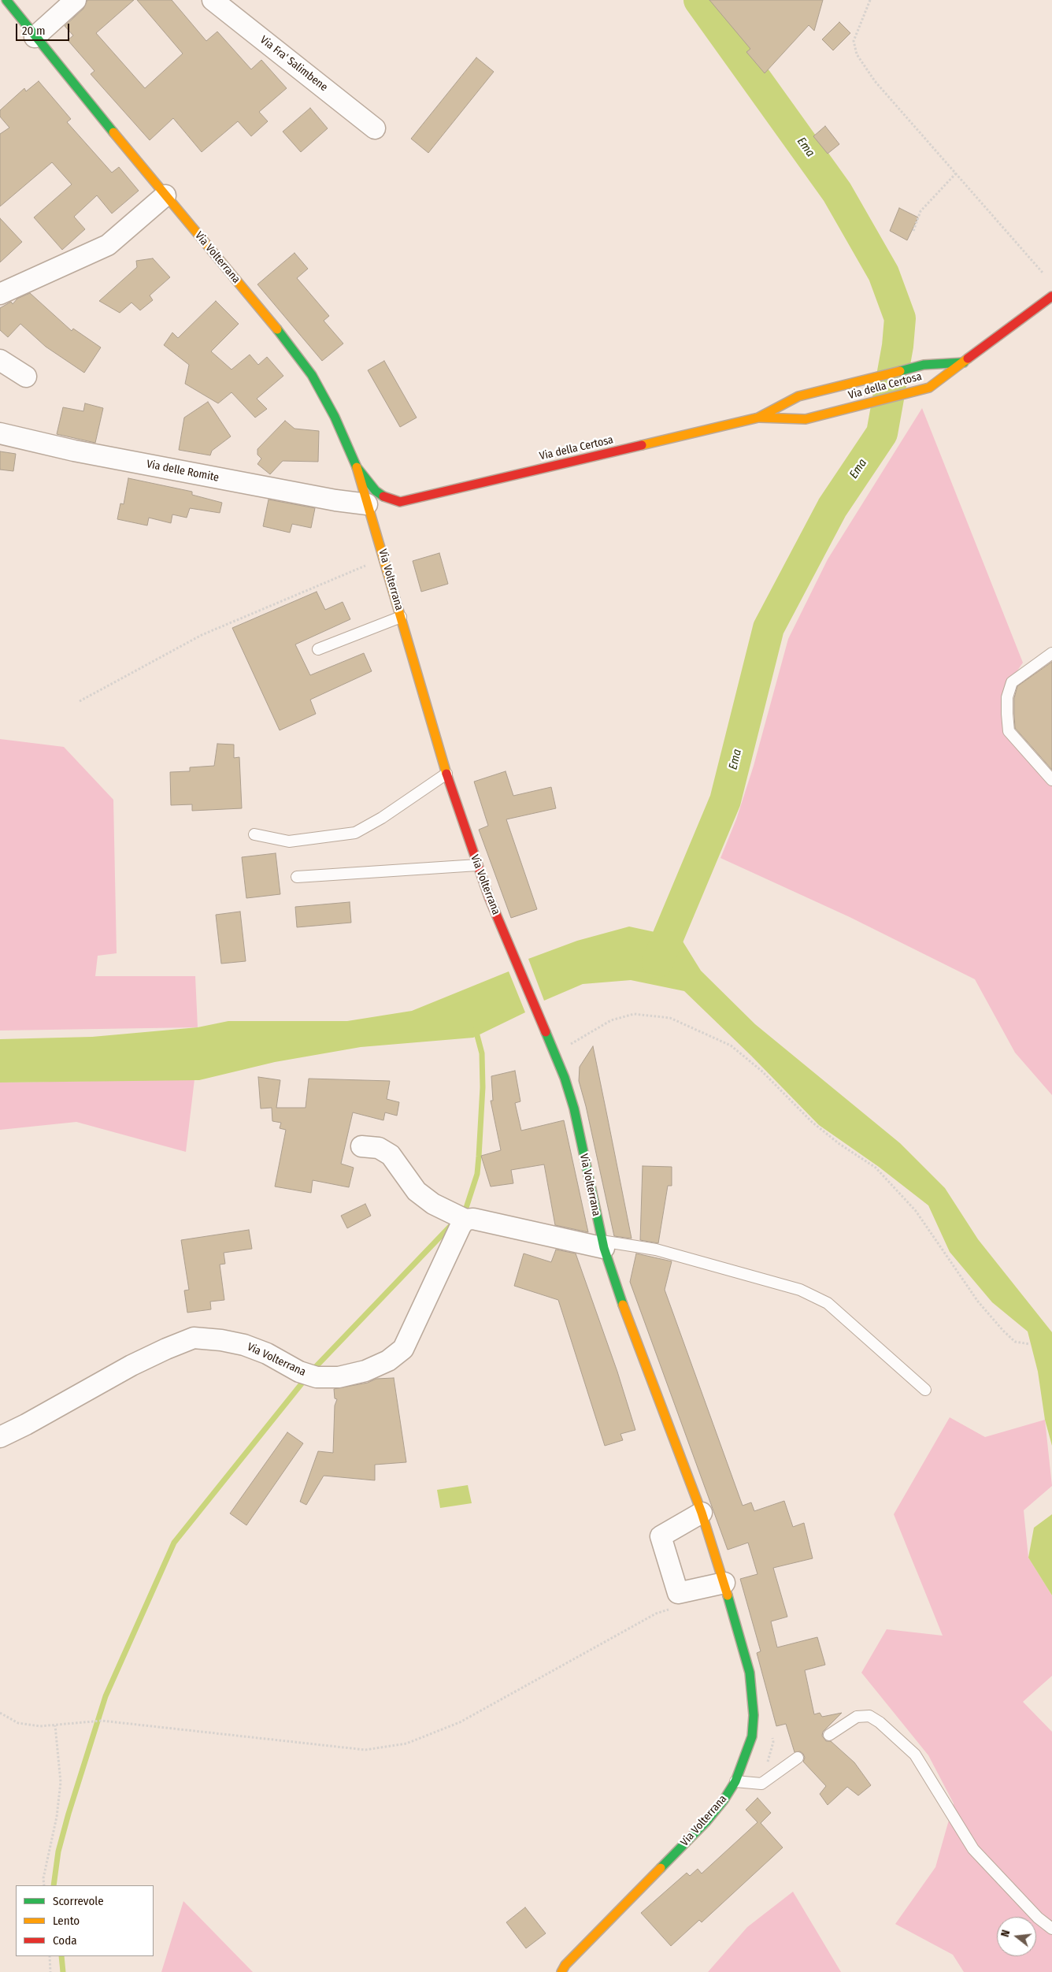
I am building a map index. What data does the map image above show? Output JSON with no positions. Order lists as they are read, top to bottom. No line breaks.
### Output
{"streets":{"main road":["Via Volterrana","Via della Certosa"],"street":["Via Fra' Salimbene","Via delle Romite"]},"crossings":[["Via Volterrana","Via della Certosa"],["Via Volterrana","Via delle Romite"]],"water":["Ema"],"legend":["Scorrevole","Lento","Coda"],"scale_bar":"20 m","north":"left"}
